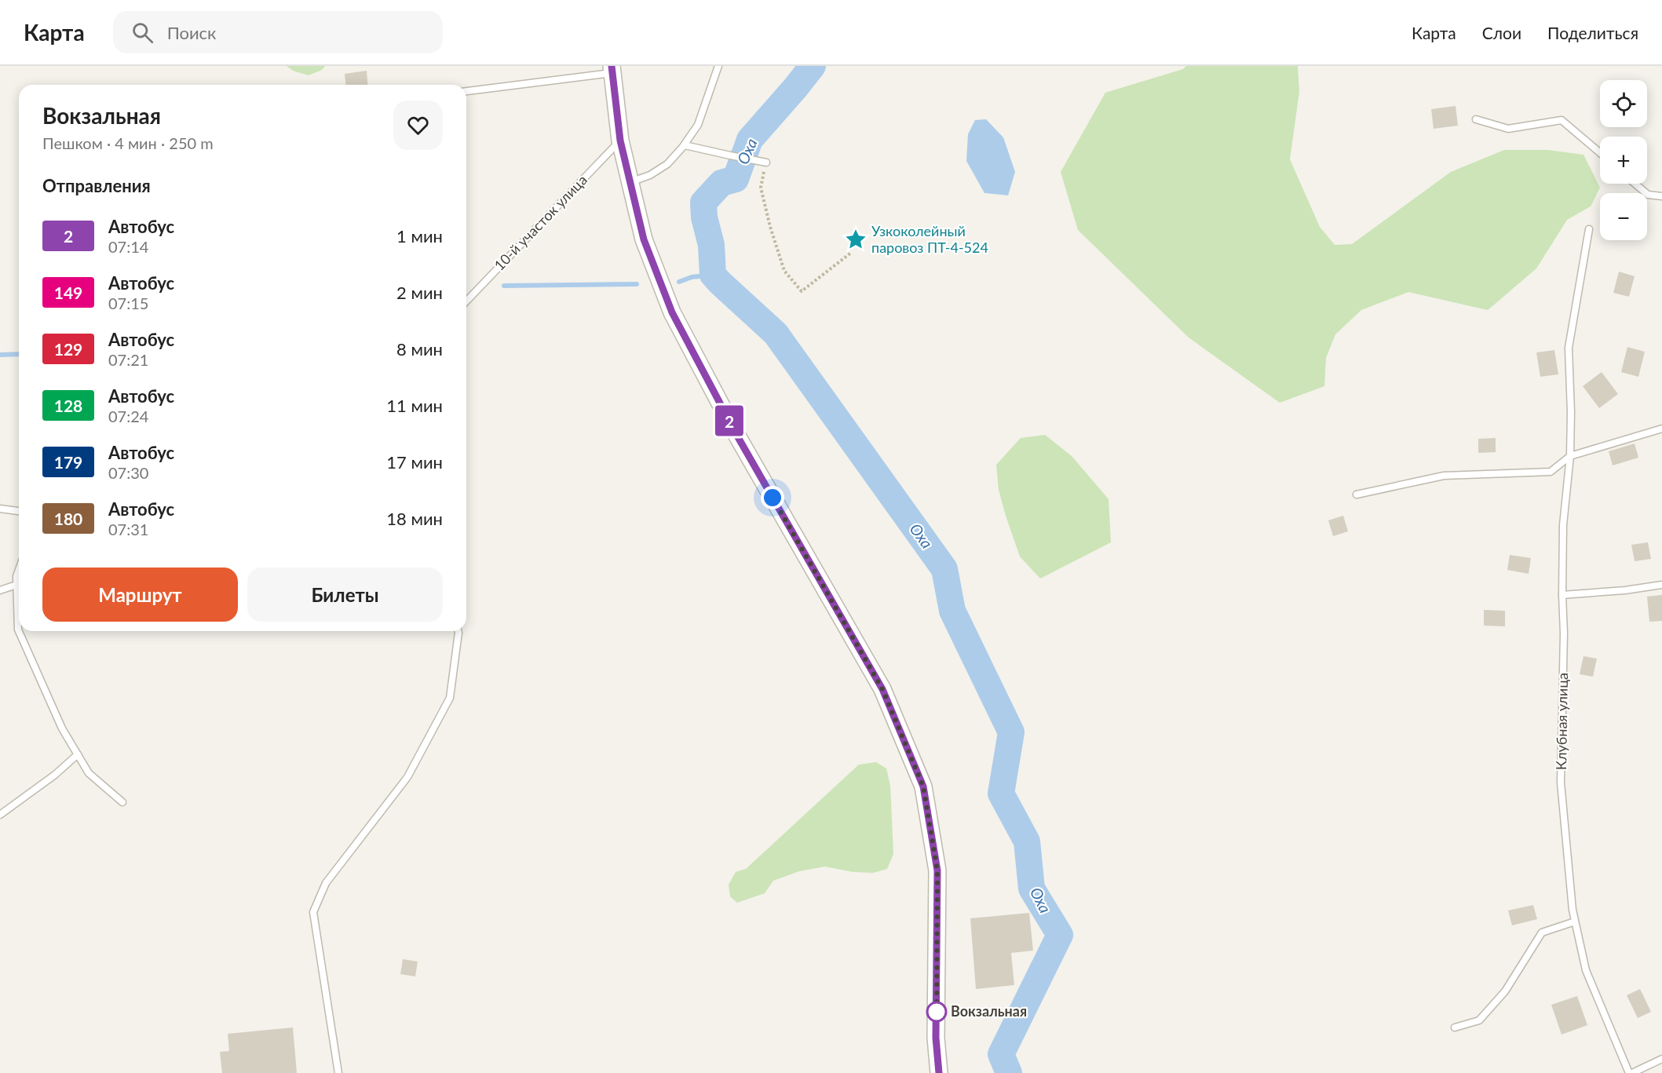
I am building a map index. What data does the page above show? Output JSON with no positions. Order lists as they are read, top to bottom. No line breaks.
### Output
{"streets":{"lane":["10-й участок улица","Клубная улица"]},"water":["Оха"],"places":{"place":["Узкоколейный паровоз ПТ-4-524"],"other":["Вокзальная"]},"lines":["bus line 2"],"page":{"header":"Карта","search":"Поиск","nav":["Карта","Слои","Поделиться"],"on_map":"2","map_buttons":["+","−"],"heading":[["Вокзальная","Пешком · 4 мин · 250 m"],"Отправления"],"list":[{"mark":"2","name":"Автобус","note":"07:14","value":"1 мин"},{"mark":"149","name":"Автобус","note":"07:15","value":"2 мин"},{"mark":"129","name":"Автобус","note":"07:21","value":"8 мин"},{"mark":"128","name":"Автобус","note":"07:24","value":"11 мин"},{"mark":"179","name":"Автобус","note":"07:30","value":"17 мин"},{"mark":"180","name":"Автобус","note":"07:31","value":"18 мин"}],"buttons":["Маршрут","Билеты"]}}
